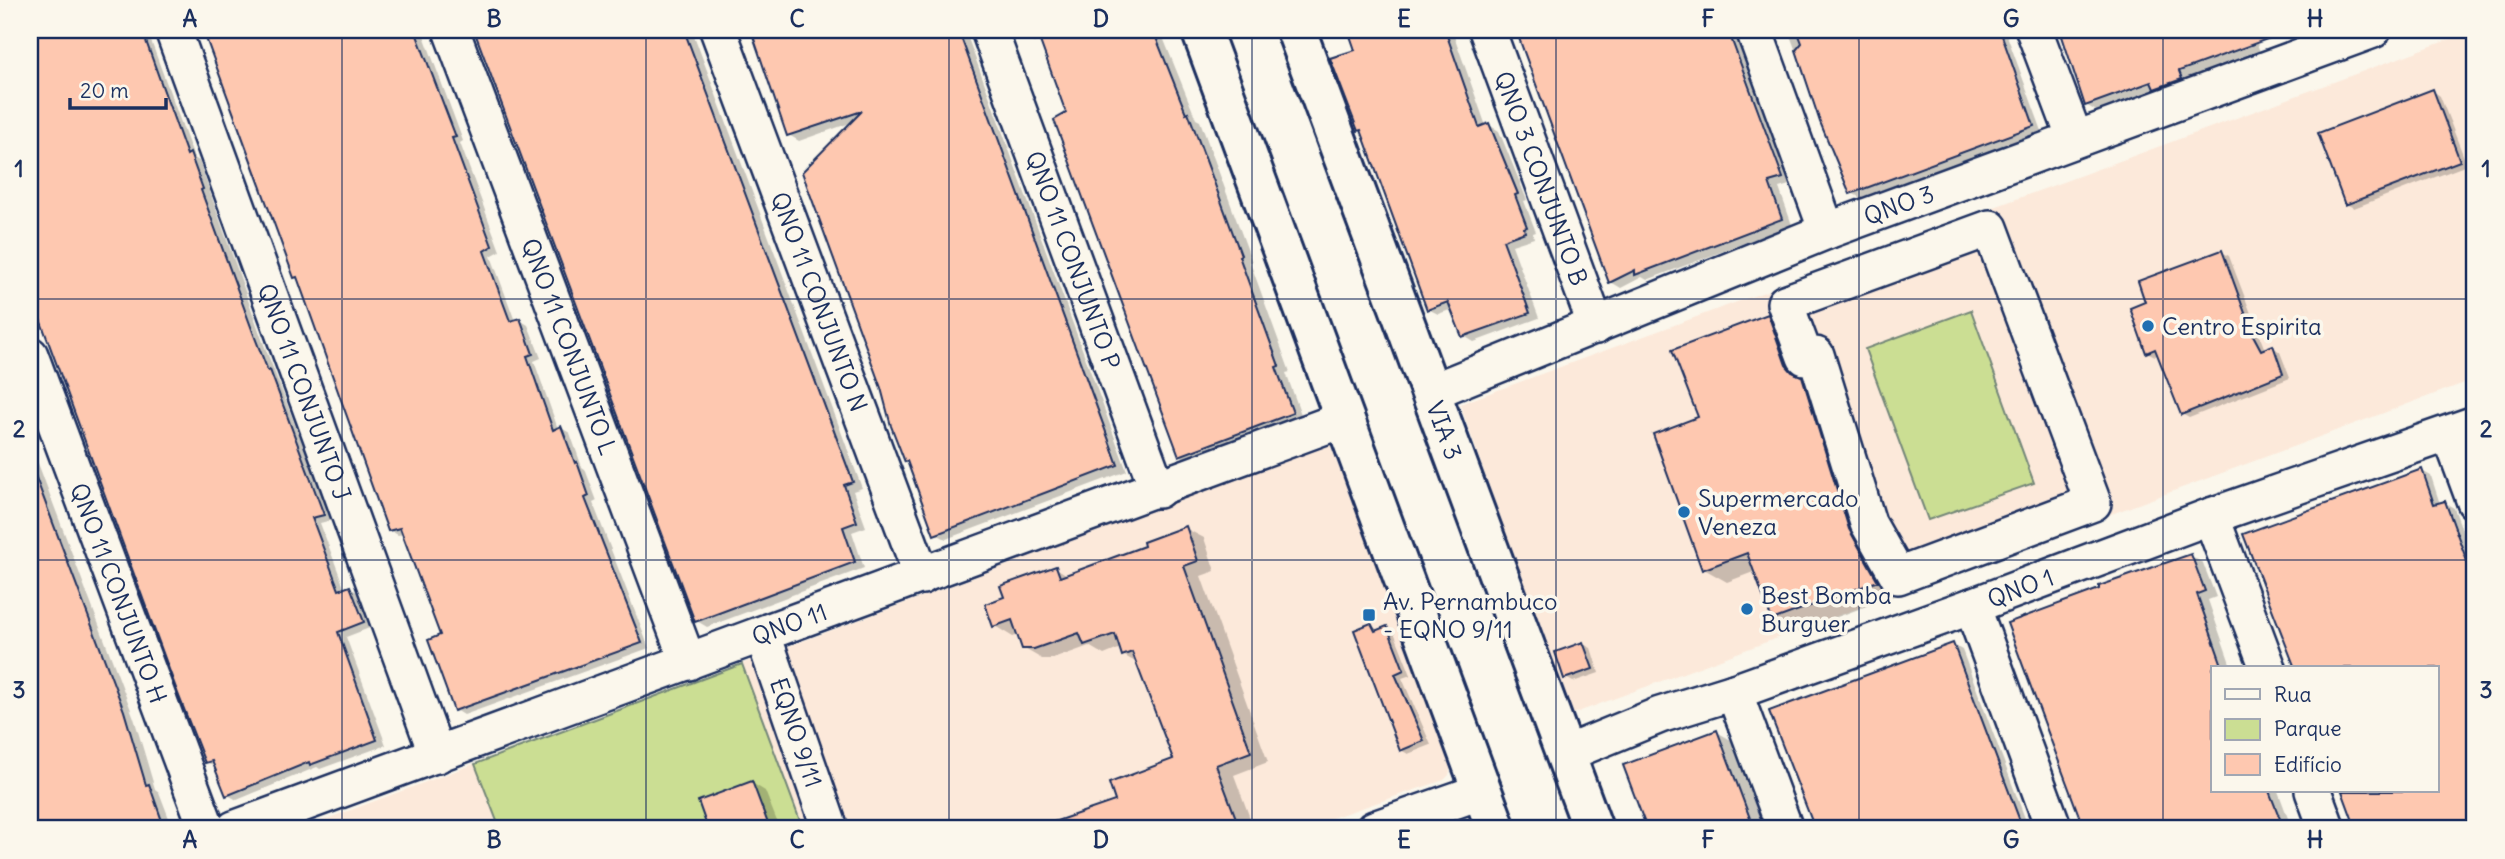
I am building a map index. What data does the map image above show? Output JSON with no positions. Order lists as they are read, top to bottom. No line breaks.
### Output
{"streets":{"main road":["VIA 3"],"street":["QNO 3 CONJUNTO B","QNO 3","QNO 11 CONJUNTO P","QNO 11 CONJUNTO N","QNO 11 CONJUNTO L","QNO 11 CONJUNTO J","QNO 1","QNO 11 CONJUNTO H","QNO 11","EQNO 9/11"]},"crossings":[["QNO 3 CONJUNTO B","QNO 3"],["QNO 3","VIA 3"],["QNO 11 CONJUNTO P","QNO 11"],["QNO 11 CONJUNTO N","QNO 11"],["QNO 11 CONJUNTO L","QNO 11"],["QNO 11 CONJUNTO J","QNO 11"],["VIA 3","QNO 1"],["QNO 11","EQNO 9/11"]],"places":{"other":["Centro Espirita","Supermercado Veneza","Best Bomba Burguer"],"transit":["Av. Pernambuco - EQNO 9/11"]},"legend":["Rua","Parque","Edifício"],"scale_bar":"20 m","grid":{"columns":["A","B","C","D","E","F","G","H"],"rows":["1","2","3"]}}
